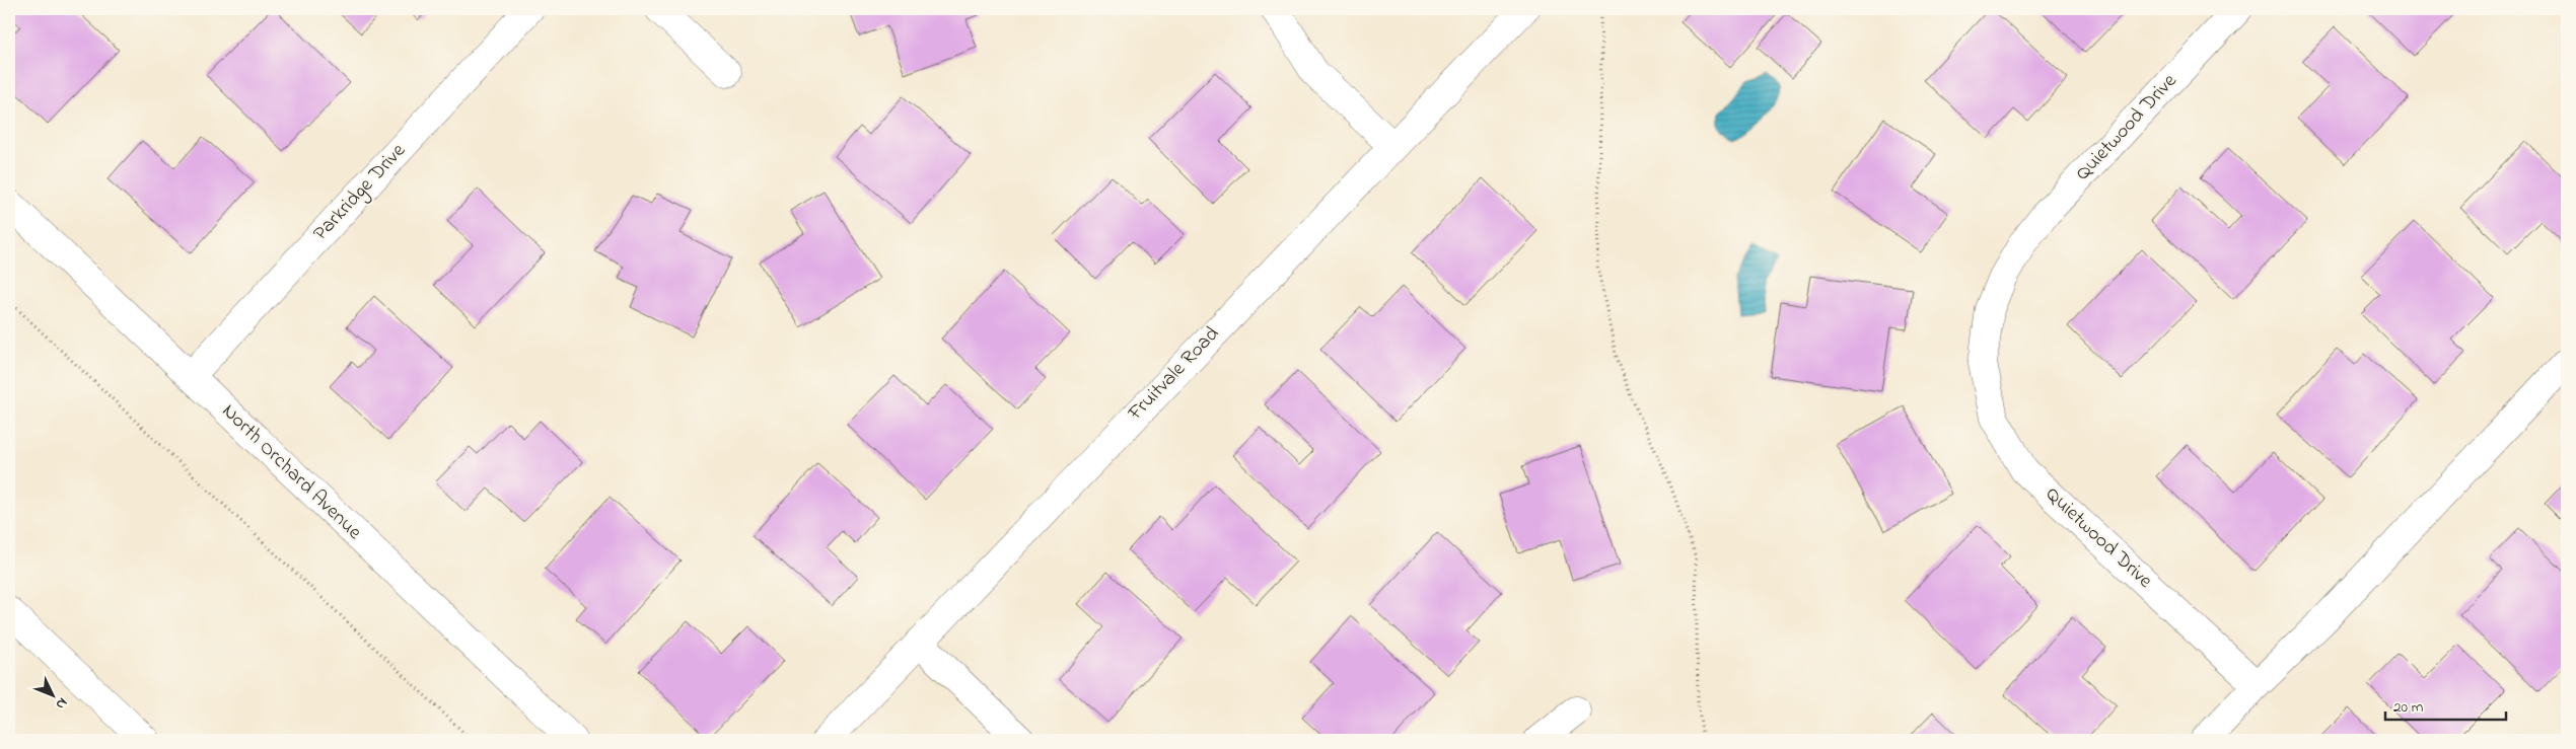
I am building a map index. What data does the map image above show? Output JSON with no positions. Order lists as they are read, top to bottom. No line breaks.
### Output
{"streets":{"street":["Quietwood Drive","Parkridge Drive","Fruitvale Road","North Orchard Avenue"]},"crossings":[["Parkridge Drive","North Orchard Avenue"]],"scale_bar":"20 m","north":"bottom right"}
